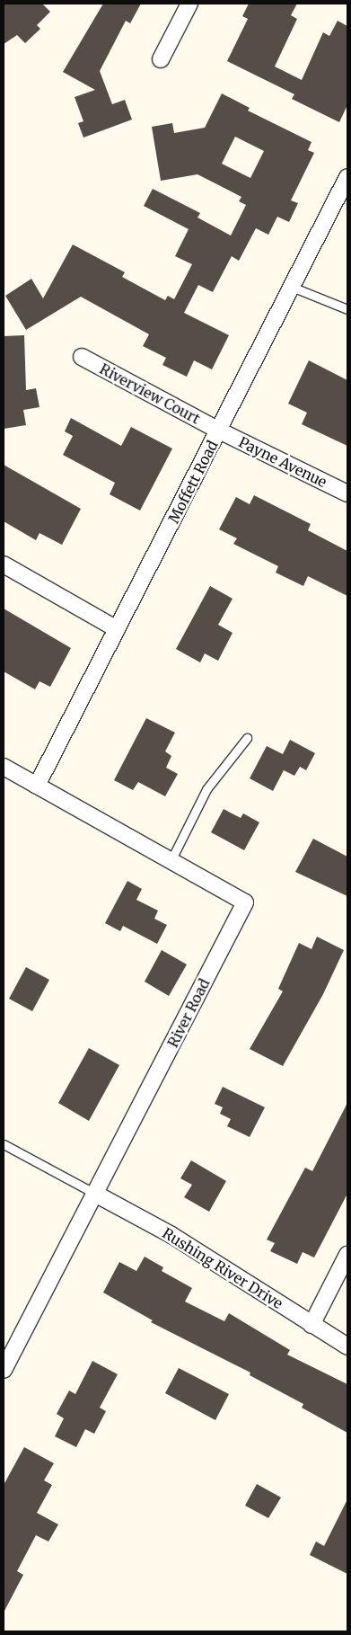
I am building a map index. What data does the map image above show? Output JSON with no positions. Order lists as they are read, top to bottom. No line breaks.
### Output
{"streets":{"street":["Riverview Court","Payne Avenue","Moffett Road","River Road","Rushing River Drive"]},"crossings":[["Riverview Court","Payne Avenue"],["Riverview Court","Moffett Road"],["Payne Avenue","Moffett Road"],["Moffett Road","River Road"],["River Road","Rushing River Drive"]]}
